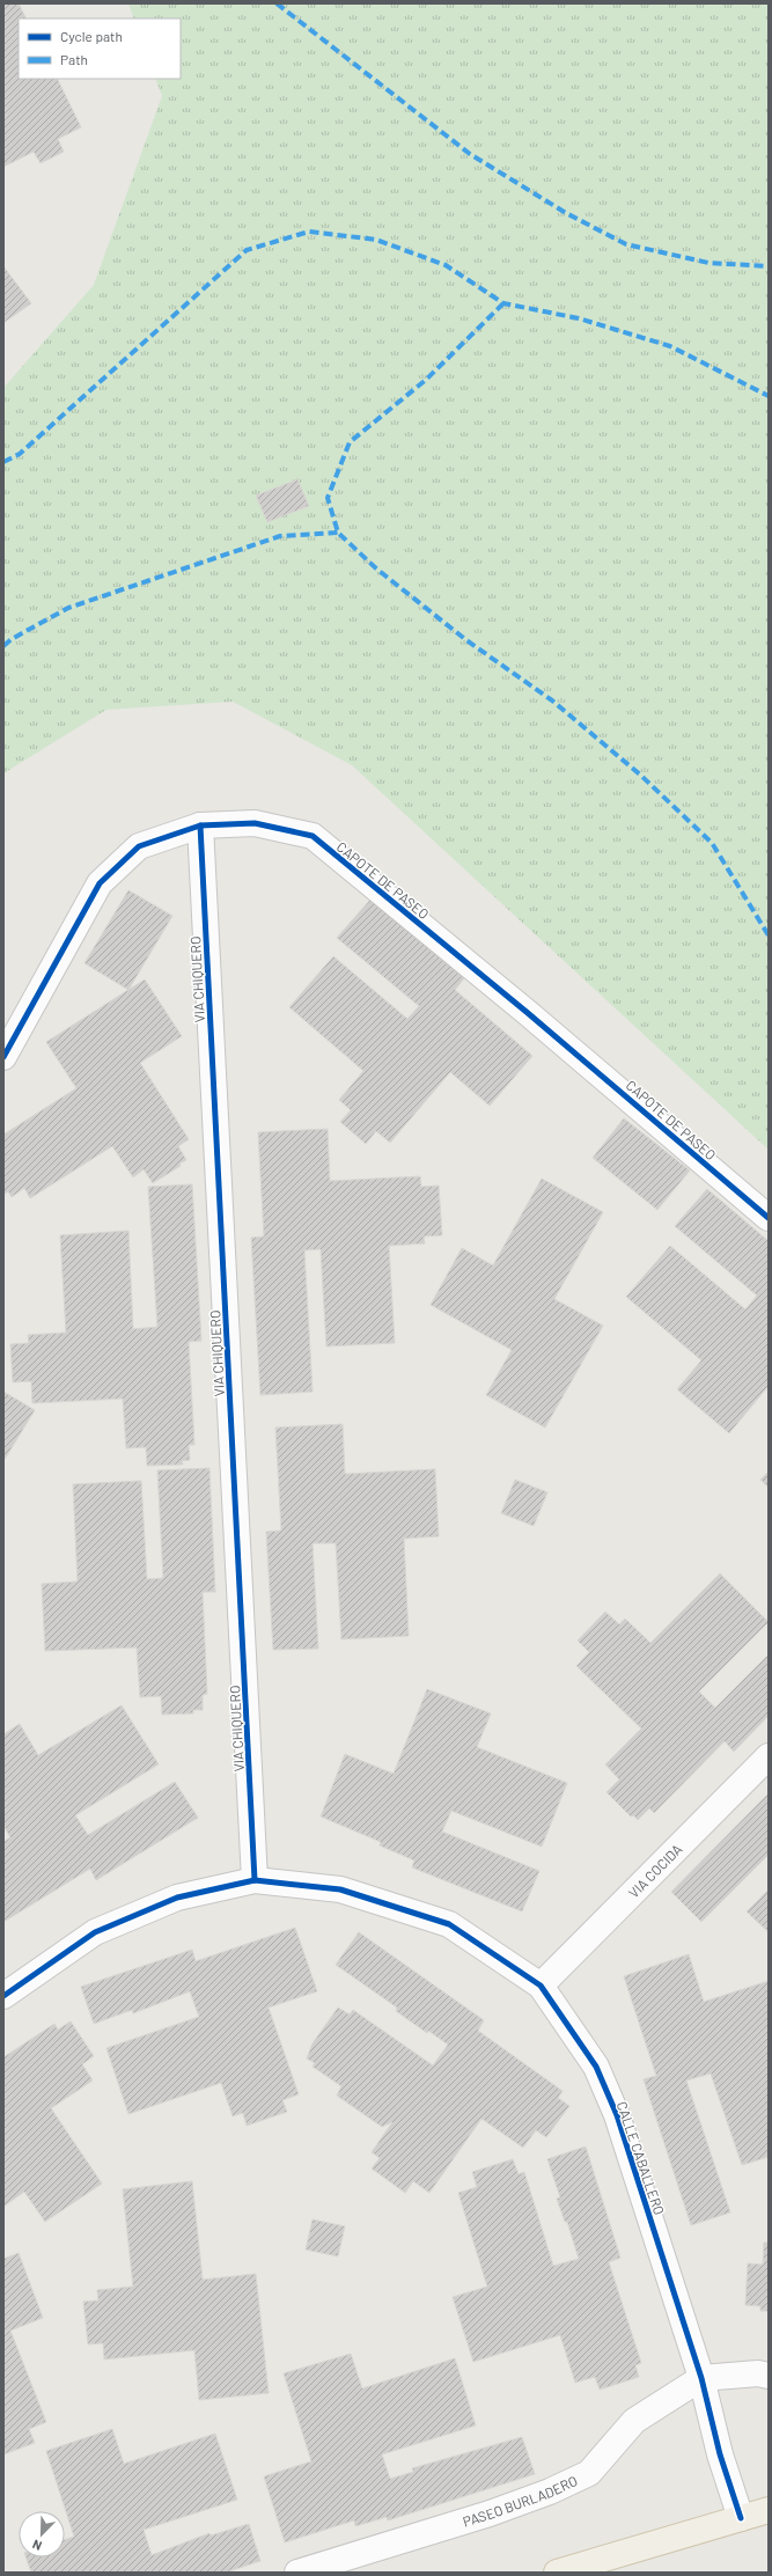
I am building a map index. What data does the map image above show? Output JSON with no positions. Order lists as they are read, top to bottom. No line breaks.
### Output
{"streets":{"street":["CAPOTE DE PASEO","VIA CHIQUERO","VIA COCIDA","CALLE CABALLERO","PASEO BURLADERO"]},"crossings":[["CAPOTE DE PASEO","VIA CHIQUERO"],["VIA CHIQUERO","CALLE CABALLERO"],["VIA COCIDA","CALLE CABALLERO"],["CALLE CABALLERO","PASEO BURLADERO"]],"legend":["Cycle path","Path"],"north":"bottom left"}
